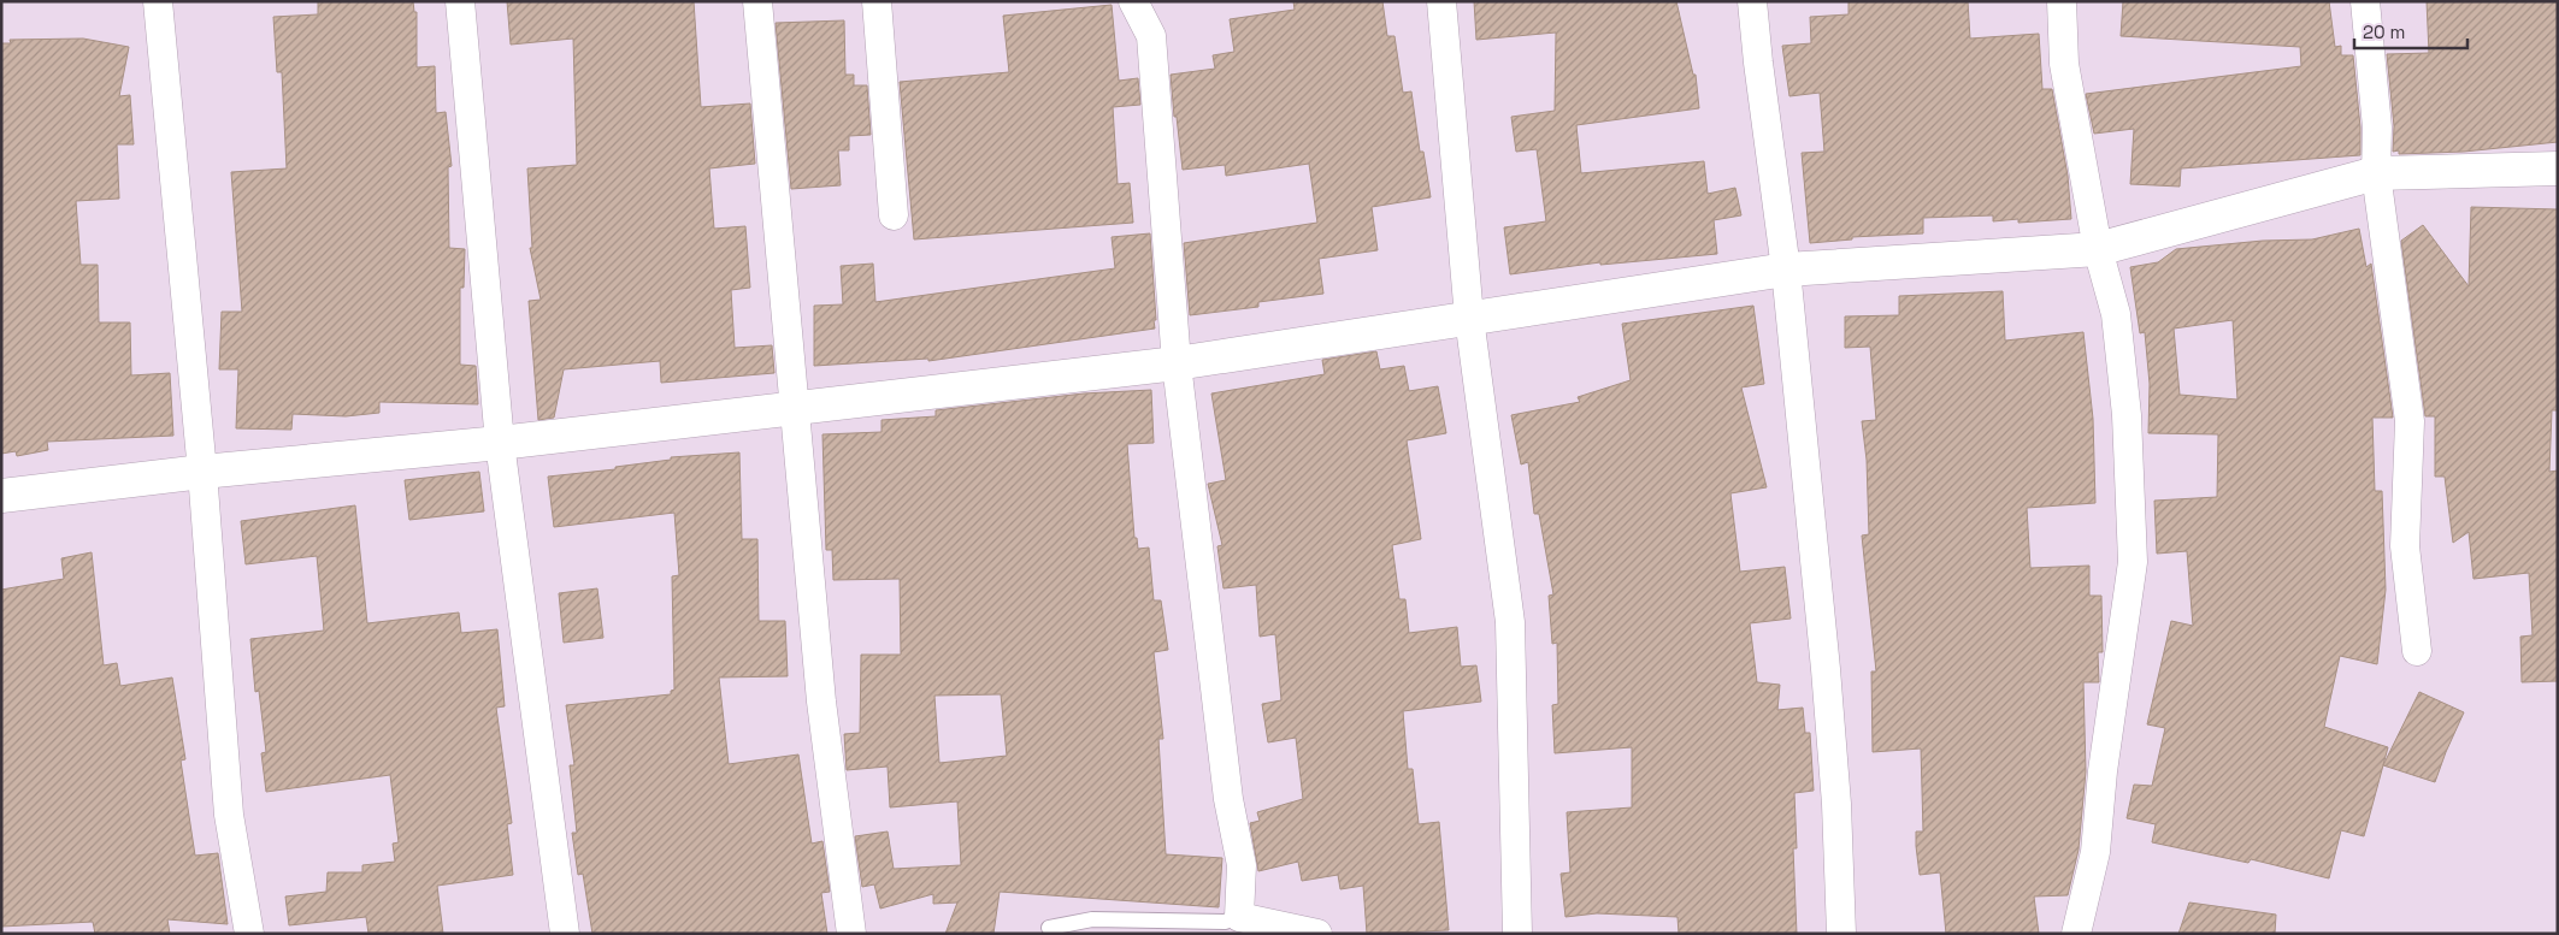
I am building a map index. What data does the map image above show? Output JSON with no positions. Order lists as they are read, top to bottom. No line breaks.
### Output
{"scale_bar":"20 m"}
